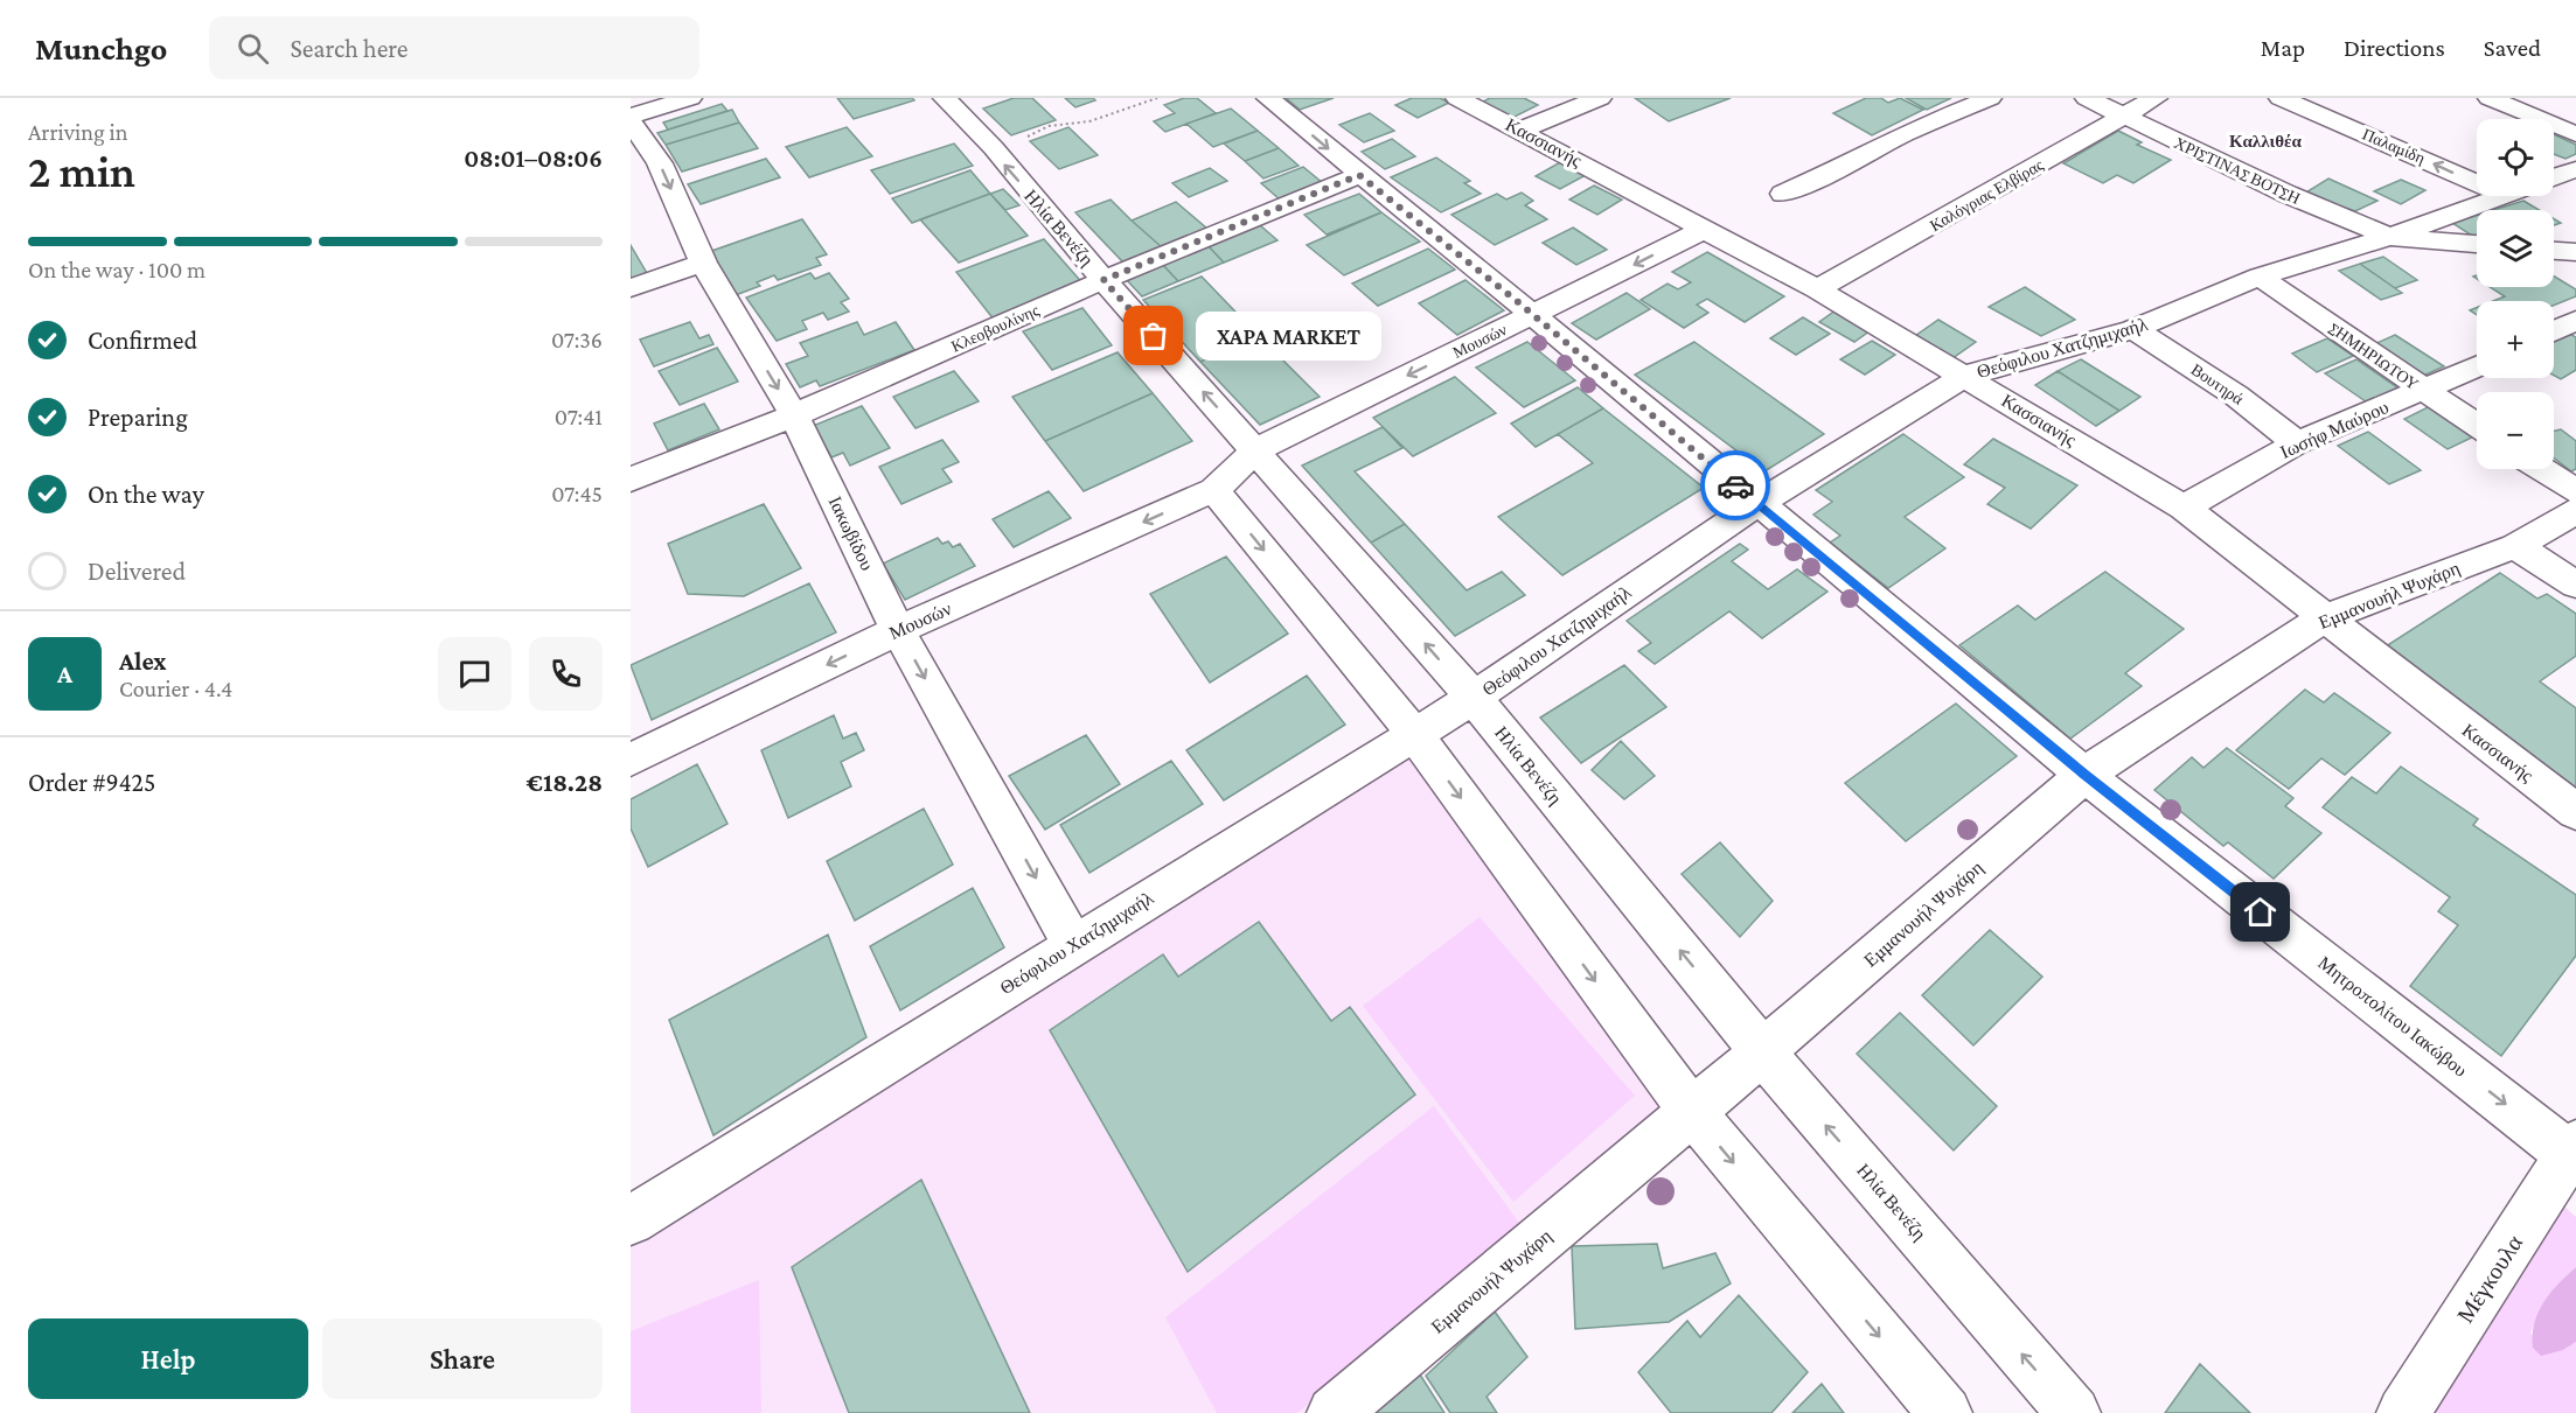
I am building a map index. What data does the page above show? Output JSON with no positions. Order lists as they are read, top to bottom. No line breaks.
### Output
{"streets":{"street":["Κασσιανής","Παλαμίδη","ΧΡΙΣΤΙΝΑΣ ΒΟΤΣΗ","Καλόγριας Ελβίρας","Ηλία Βενέζη","Κλεοβουλίνης","Μουσών","Θεόφιλου Χατζημιχαήλ","ΣΗΜΗΡΙΩΤΟΥ","Βουτηρά","Ιωσήφ Μαύρου","Ιακωβίδου","Εμμανουήλ Ψυχάρη","Μητροπολίτου Ιακώβου","Μέγκουλα"]},"crossings":[["Κασσιανής","Καλόγριας Ελβίρας"],["Κασσιανής","Μουσών"],["Κασσιανής","Θεόφιλου Χατζημιχαήλ"],["Κασσιανής","Ιωσήφ Μαύρου"],["Κασσιανής","Εμμανουήλ Ψυχάρη"],["ΧΡΙΣΤΙΝΑΣ ΒΟΤΣΗ","Καλόγριας Ελβίρας"],["ΧΡΙΣΤΙΝΑΣ ΒΟΤΣΗ","Θεόφιλου Χατζημιχαήλ"],["Ηλία Βενέζη","Κλεοβουλίνης"],["Ηλία Βενέζη","Μουσών"],["Ηλία Βενέζη","Θεόφιλου Χατζημιχαήλ"],["Ηλία Βενέζη","Εμμανουήλ Ψυχάρη"],["Κλεοβουλίνης","Ιακωβίδου"],["Κλεοβουλίνης","Μητροπολίτου Ιακώβου"],["Μουσών","Ιακωβίδου"],["Μουσών","Μητροπολίτου Ιακώβου"],["Θεόφιλου Χατζημιχαήλ","ΣΗΜΗΡΙΩΤΟΥ"],["Θεόφιλου Χατζημιχαήλ","Βουτηρά"],["Θεόφιλου Χατζημιχαήλ","Ιακωβίδου"],["Θεόφιλου Χατζημιχαήλ","Μητροπολίτου Ιακώβου"],["ΣΗΜΗΡΙΩΤΟΥ","Ιωσήφ Μαύρου"],["Βουτηρά","Ιωσήφ Μαύρου"],["Εμμανουήλ Ψυχάρη","Μητροπολίτου Ιακώβου"],["Μητροπολίτου Ιακώβου","Μέγκουλα"]],"one_way":["Μουσών","Ιακωβίδου","Μητροπολίτου Ιακώβου"],"districts":["Καλλιθέα"],"places":["XAPA MARKET"],"page":{"header":"Munchgo","search":"Search here","nav":["Map","Directions","Saved"],"heading":["2 min","Arriving in","08:01–08:06"],"panel":["Alex","Courier · 4.4","Order #9425","€18.28"],"map_buttons":["+","−"],"bar":"On the way · 100 m","list":[["Confirmed","07:36"],["Preparing","07:41"],["On the way","07:45"],"Delivered"],"bubble":"XAPA MARKET","round":"A","buttons":["Help","Share"]}}
